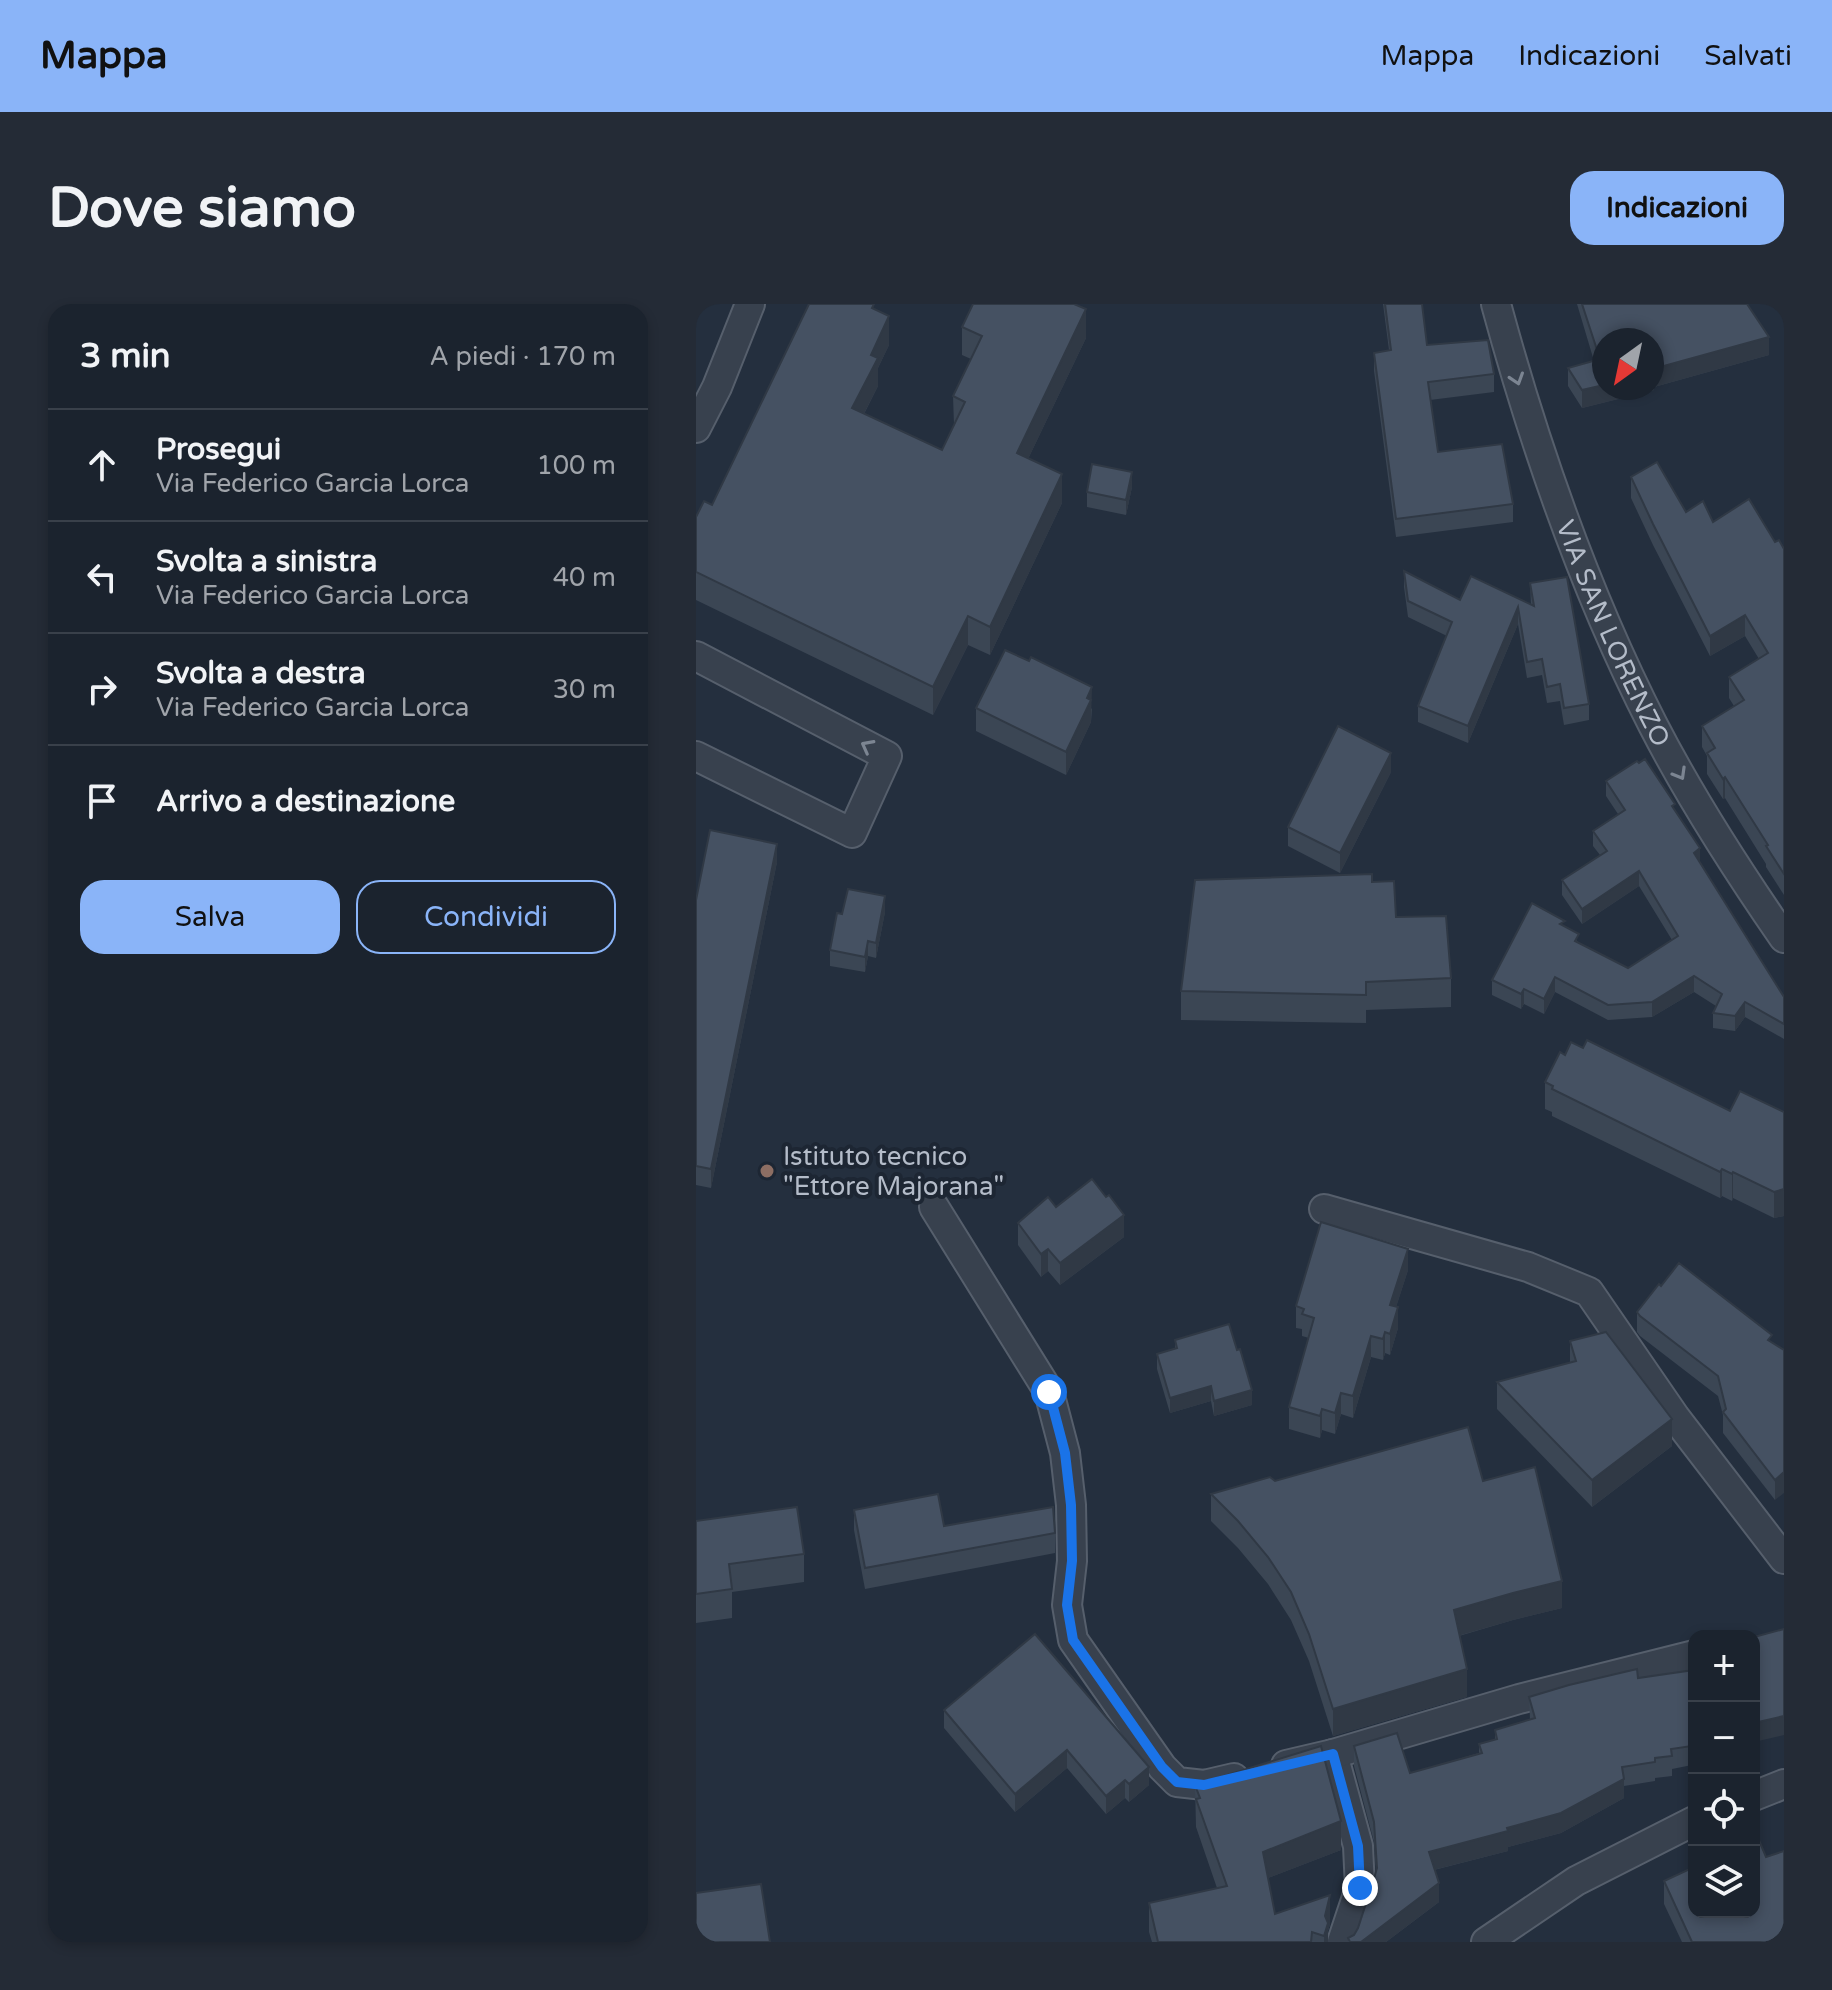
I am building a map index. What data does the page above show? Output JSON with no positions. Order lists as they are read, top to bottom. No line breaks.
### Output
{"streets":{"street":["VIA SAN LORENZO"]},"one_way":["VIA SAN LORENZO"],"places":["Istituto tecnico \"Ettore Majorana\""],"north":"bottom left","page":{"header":"Mappa","nav":["Mappa","Indicazioni","Salvati"],"buttons":["Indicazioni",["Salva","Condividi"]],"title":"Dove siamo","heading":["3 min","A piedi · 170 m"],"list":[["Prosegui","Via Federico Garcia Lorca","100 m"],["Svolta a sinistra","Via Federico Garcia Lorca","40 m"],["Svolta a destra","Via Federico Garcia Lorca","30 m"],"Arrivo a destinazione"],"map_buttons":["+","−"]}}
